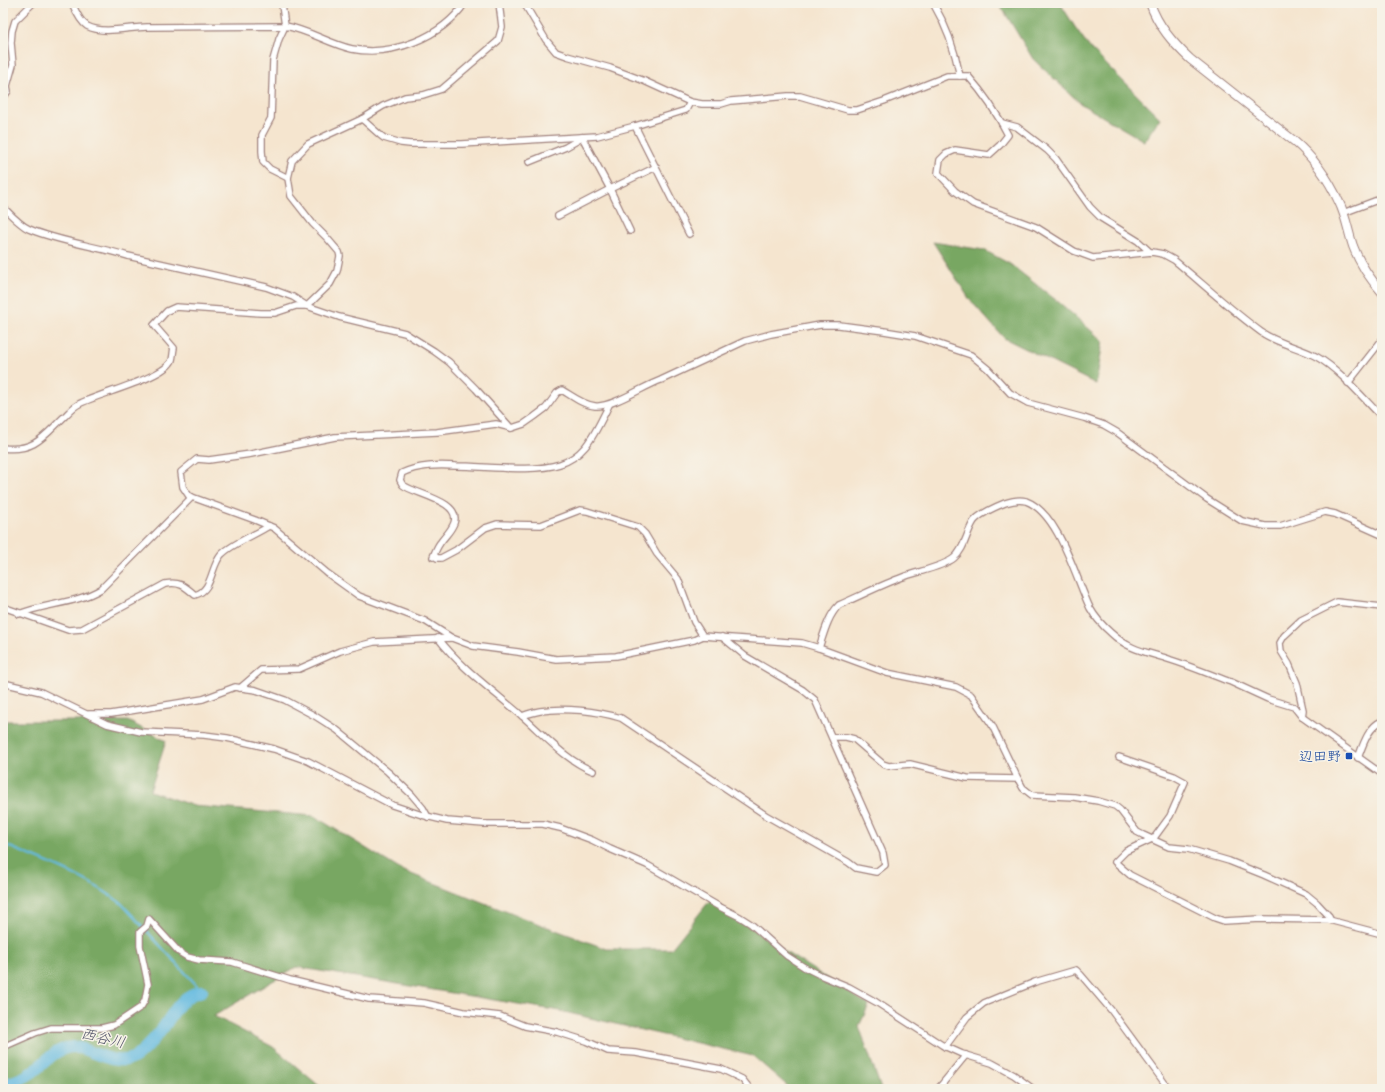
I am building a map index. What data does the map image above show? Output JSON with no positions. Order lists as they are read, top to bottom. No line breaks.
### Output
{"water":["西谷川"],"places":{"transit":["辺田野"]}}
